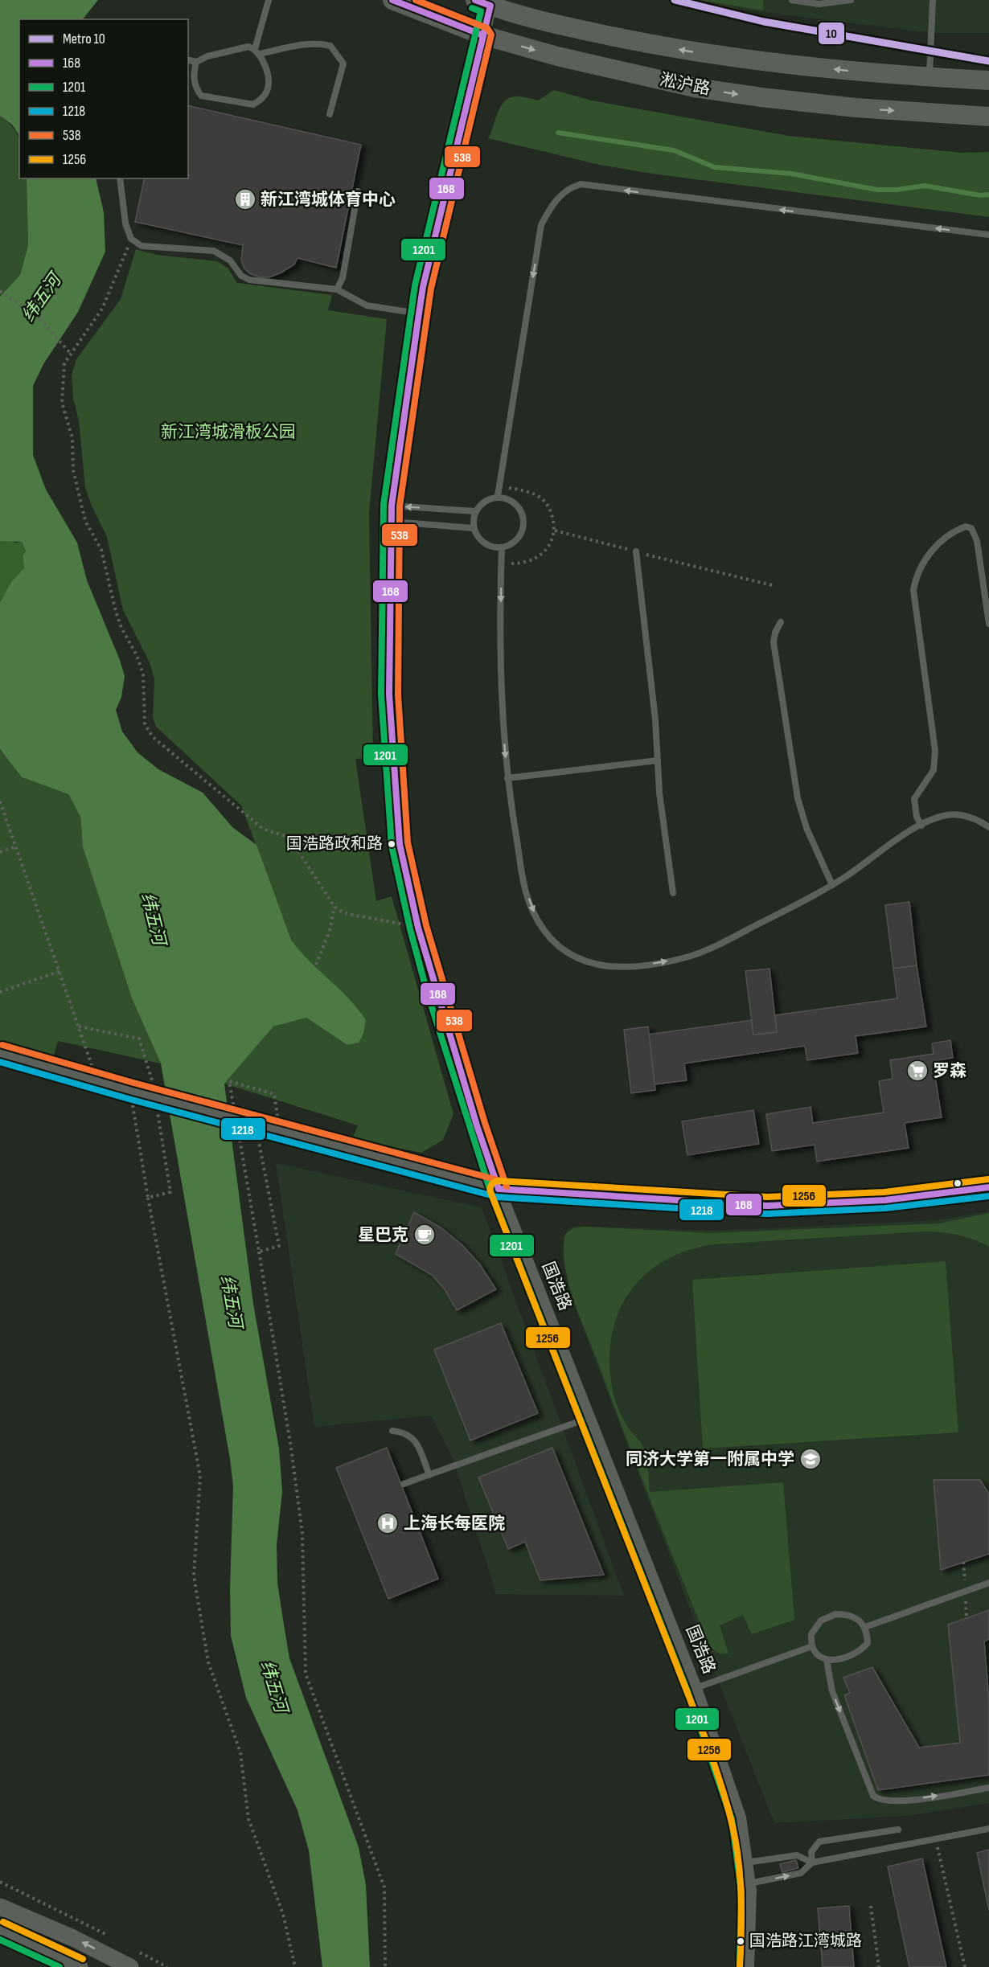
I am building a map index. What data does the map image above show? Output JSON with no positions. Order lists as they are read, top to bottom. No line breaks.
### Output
{"streets":{"main road":["淞沪路"],"street":["国浩路"]},"crossings":[["淞沪路","国浩路"]],"water":["纬五河"],"parks":["新江湾城滑板公园"],"places":{"building":["新江湾城体育中心"],"other":["国浩路政和路","国浩路江湾城路"],"supermarket":["罗森"],"cafe":["星巴克"],"school or university":["同济大学第一附属中学"],"hospital":["上海长每医院"]},"lines":["metro line 10","transit line 168","transit line 538","transit line 1201","transit line 1218","transit line 1256"],"legend":["Metro 10","168","1201","1218","538","1256"]}
